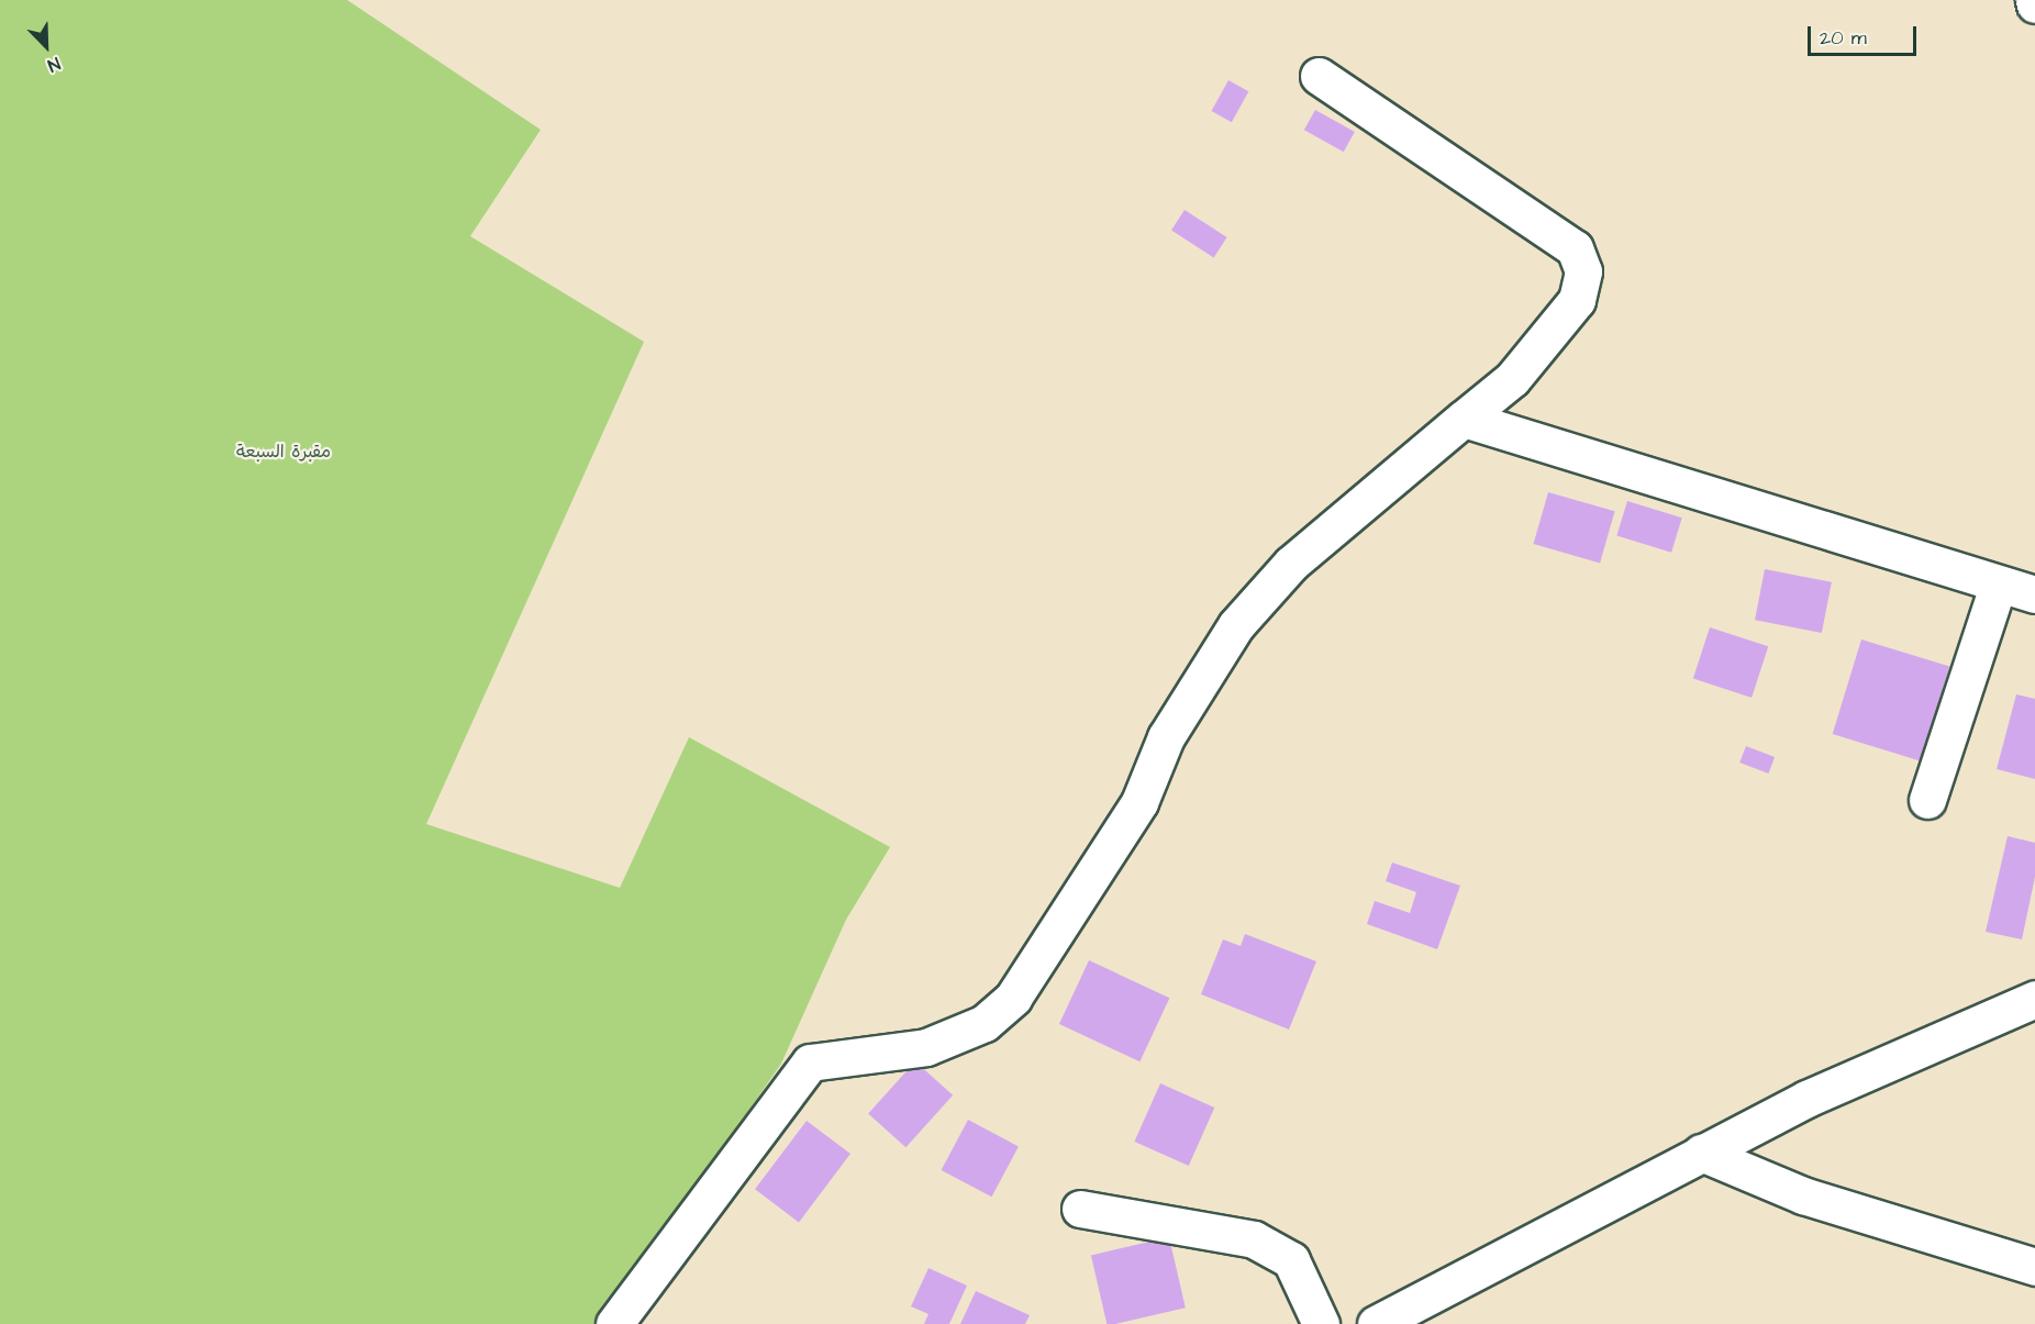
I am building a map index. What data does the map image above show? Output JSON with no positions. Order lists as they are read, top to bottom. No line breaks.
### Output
{"parks":["مقبرة السبعة"],"scale_bar":"20 m","north":"bottom right"}
